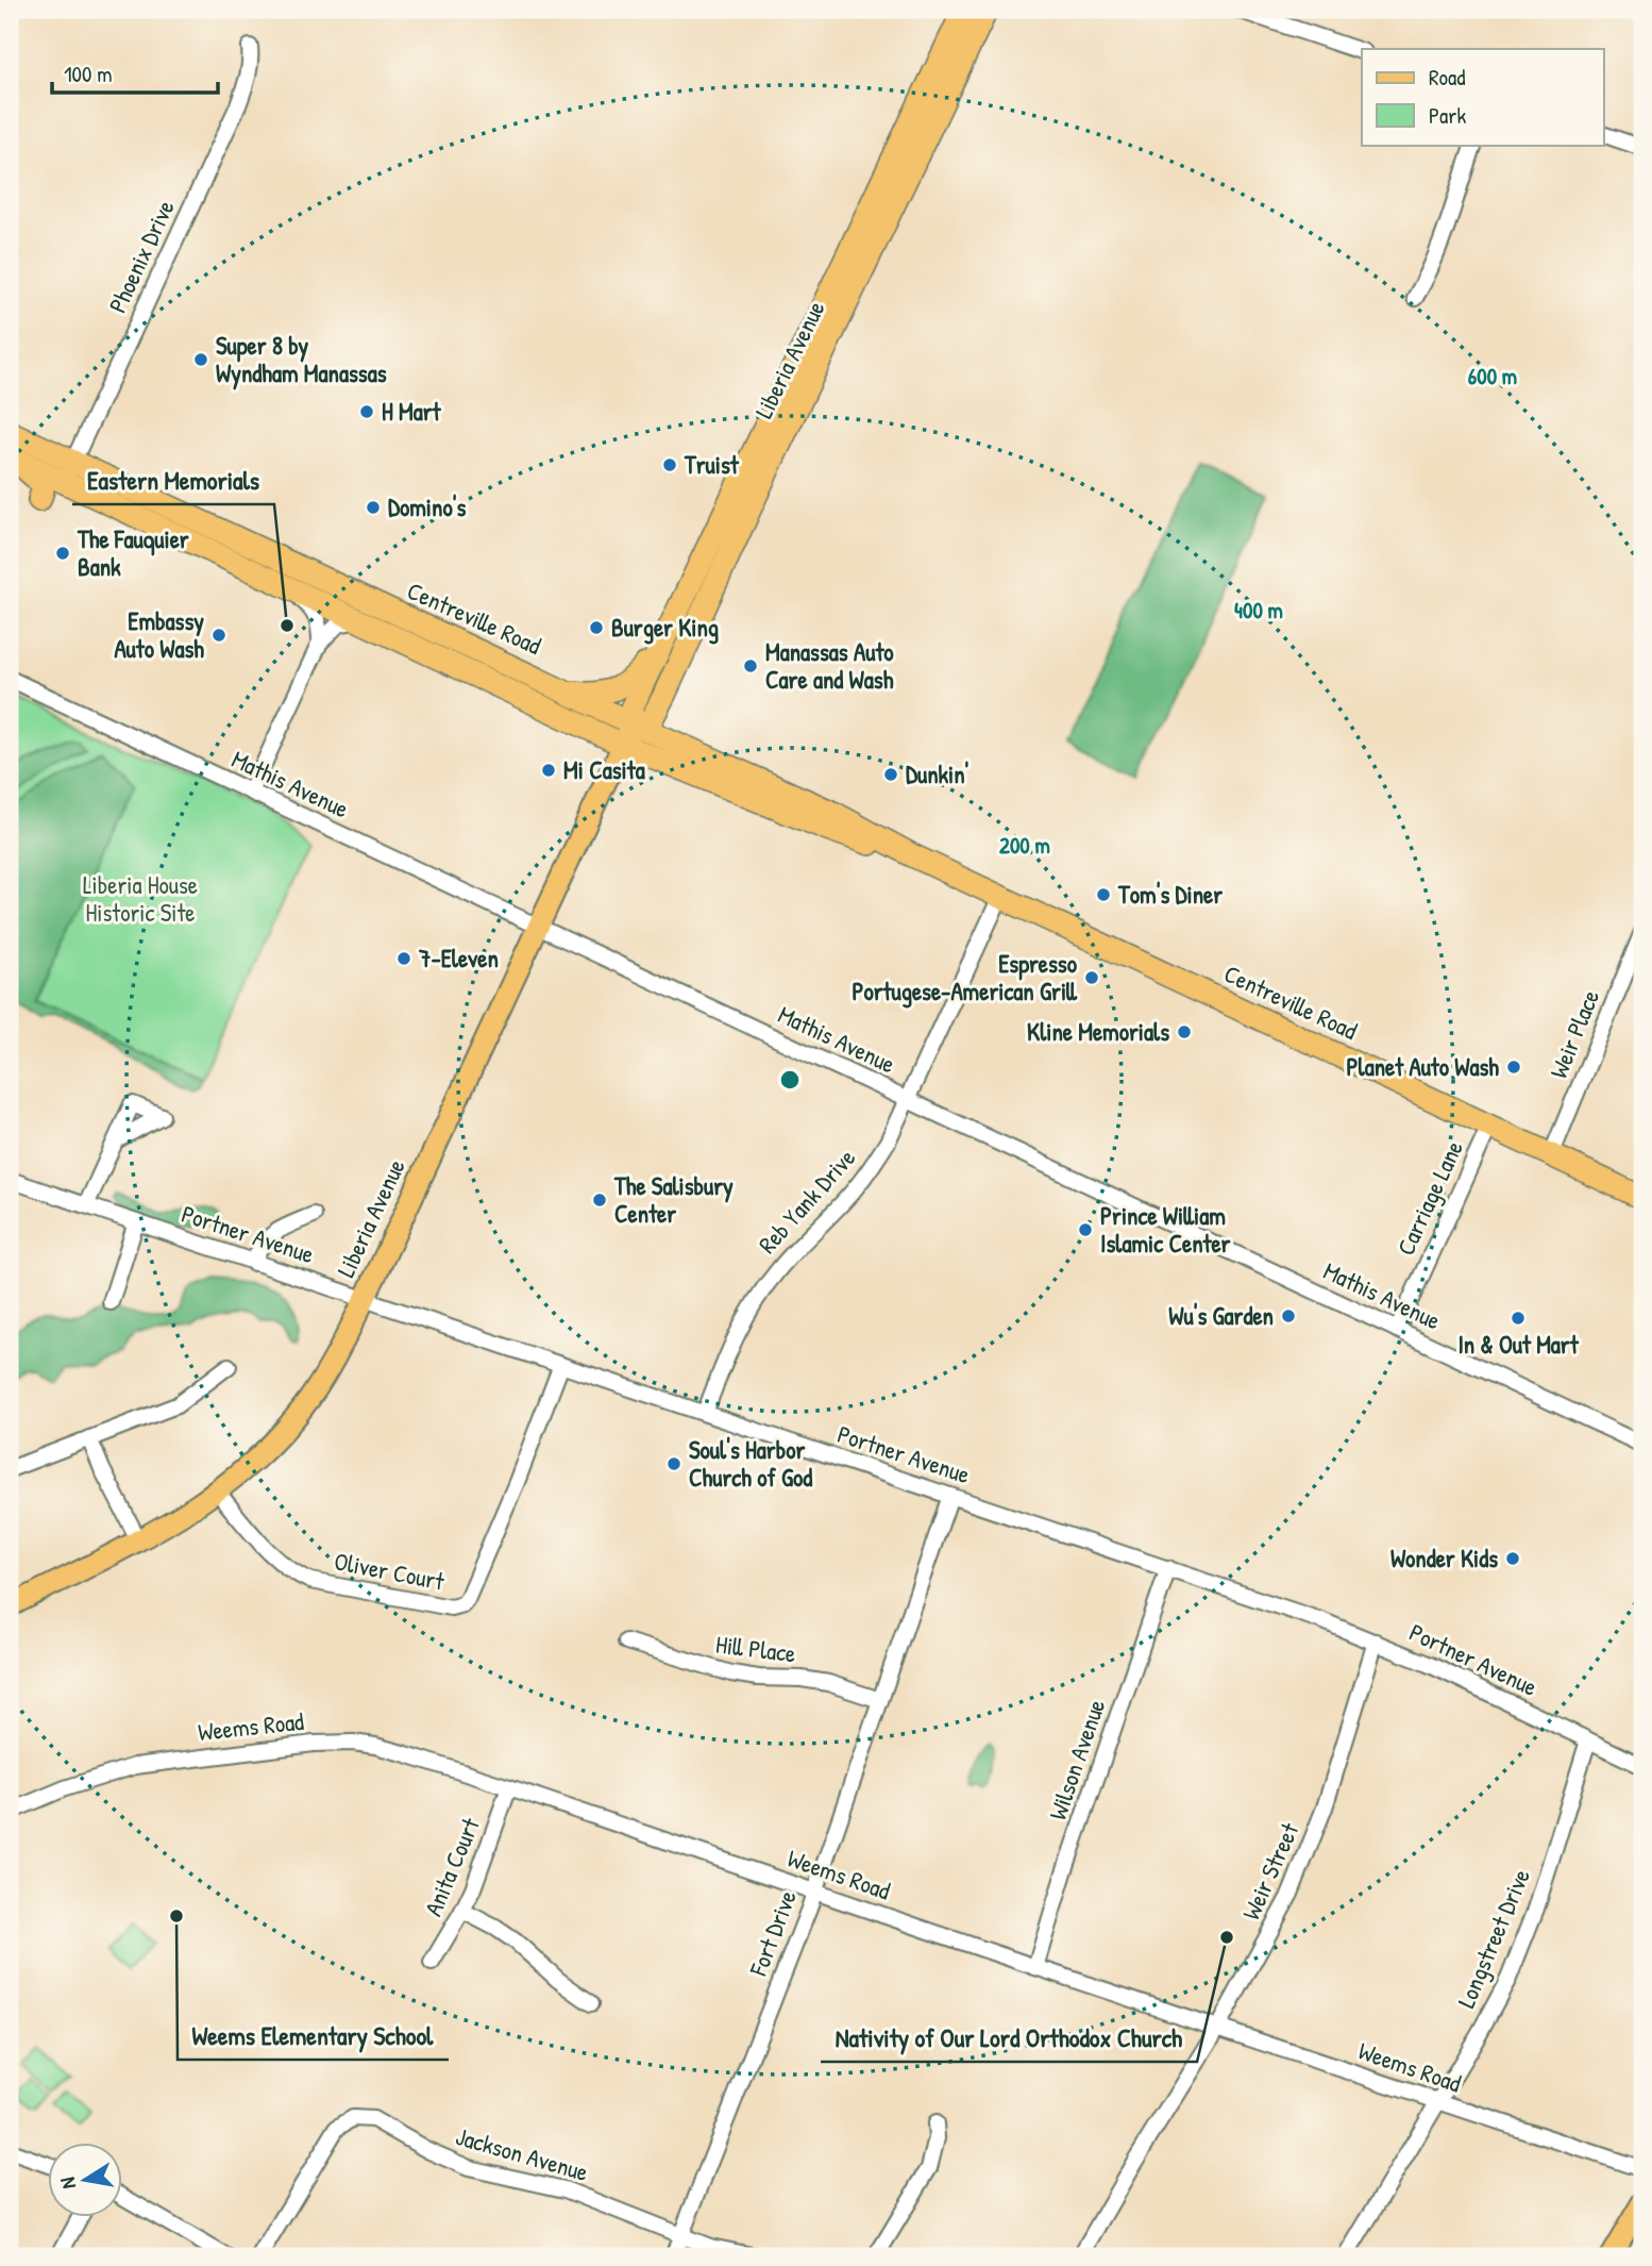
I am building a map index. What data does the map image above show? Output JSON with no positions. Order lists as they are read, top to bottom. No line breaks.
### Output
{"streets":{"highway":["Liberia Avenue","Centreville Road"],"street":["Phoenix Drive","Mathis Avenue","Weir Place","Carriage Lane","Reb Yank Drive","Portner Avenue","Oliver Court","Hill Place","Weems Road","Wilson Avenue","Anita Court","Weir Street","Fort Drive","Longstreet Drive","Jackson Avenue"]},"crossings":[["Phoenix Drive","Centreville Road"],["Liberia Avenue","Centreville Road"],["Liberia Avenue","Mathis Avenue"],["Liberia Avenue","Portner Avenue"],["Liberia Avenue","Oliver Court"],["Centreville Road","Weir Place"],["Centreville Road","Carriage Lane"],["Centreville Road","Reb Yank Drive"],["Mathis Avenue","Carriage Lane"],["Mathis Avenue","Reb Yank Drive"],["Reb Yank Drive","Portner Avenue"],["Portner Avenue","Oliver Court"],["Portner Avenue","Wilson Avenue"],["Portner Avenue","Weir Street"],["Portner Avenue","Fort Drive"],["Portner Avenue","Longstreet Drive"],["Hill Place","Fort Drive"],["Weems Road","Wilson Avenue"],["Weems Road","Anita Court"],["Weems Road","Weir Street"],["Weems Road","Fort Drive"],["Weems Road","Longstreet Drive"],["Fort Drive","Jackson Avenue"]],"parks":["Liberia House Historic Site"],"places":["Super 8 by Wyndham Manassas","H Mart","Truist","Domino's","The Fauquier Bank","Eastern Memorials","Burger King","Embassy Auto Wash","Manassas Auto Care and Wash","Mi Casita","Dunkin'","Tom's Diner","7-Eleven","Espresso Portugese-American Grill","Kline Memorials","Planet Auto Wash","The Salisbury Center","Prince William Islamic Center","Wu's Garden","In & Out Mart","Soul's Harbor Church of God","Wonder Kids","Weems Elementary School","Nativity of Our Lord Orthodox Church"],"legend":["Road","Park"],"scale_bar":"100 m","north":"left","rings":["600 m","400 m","200 m"]}
